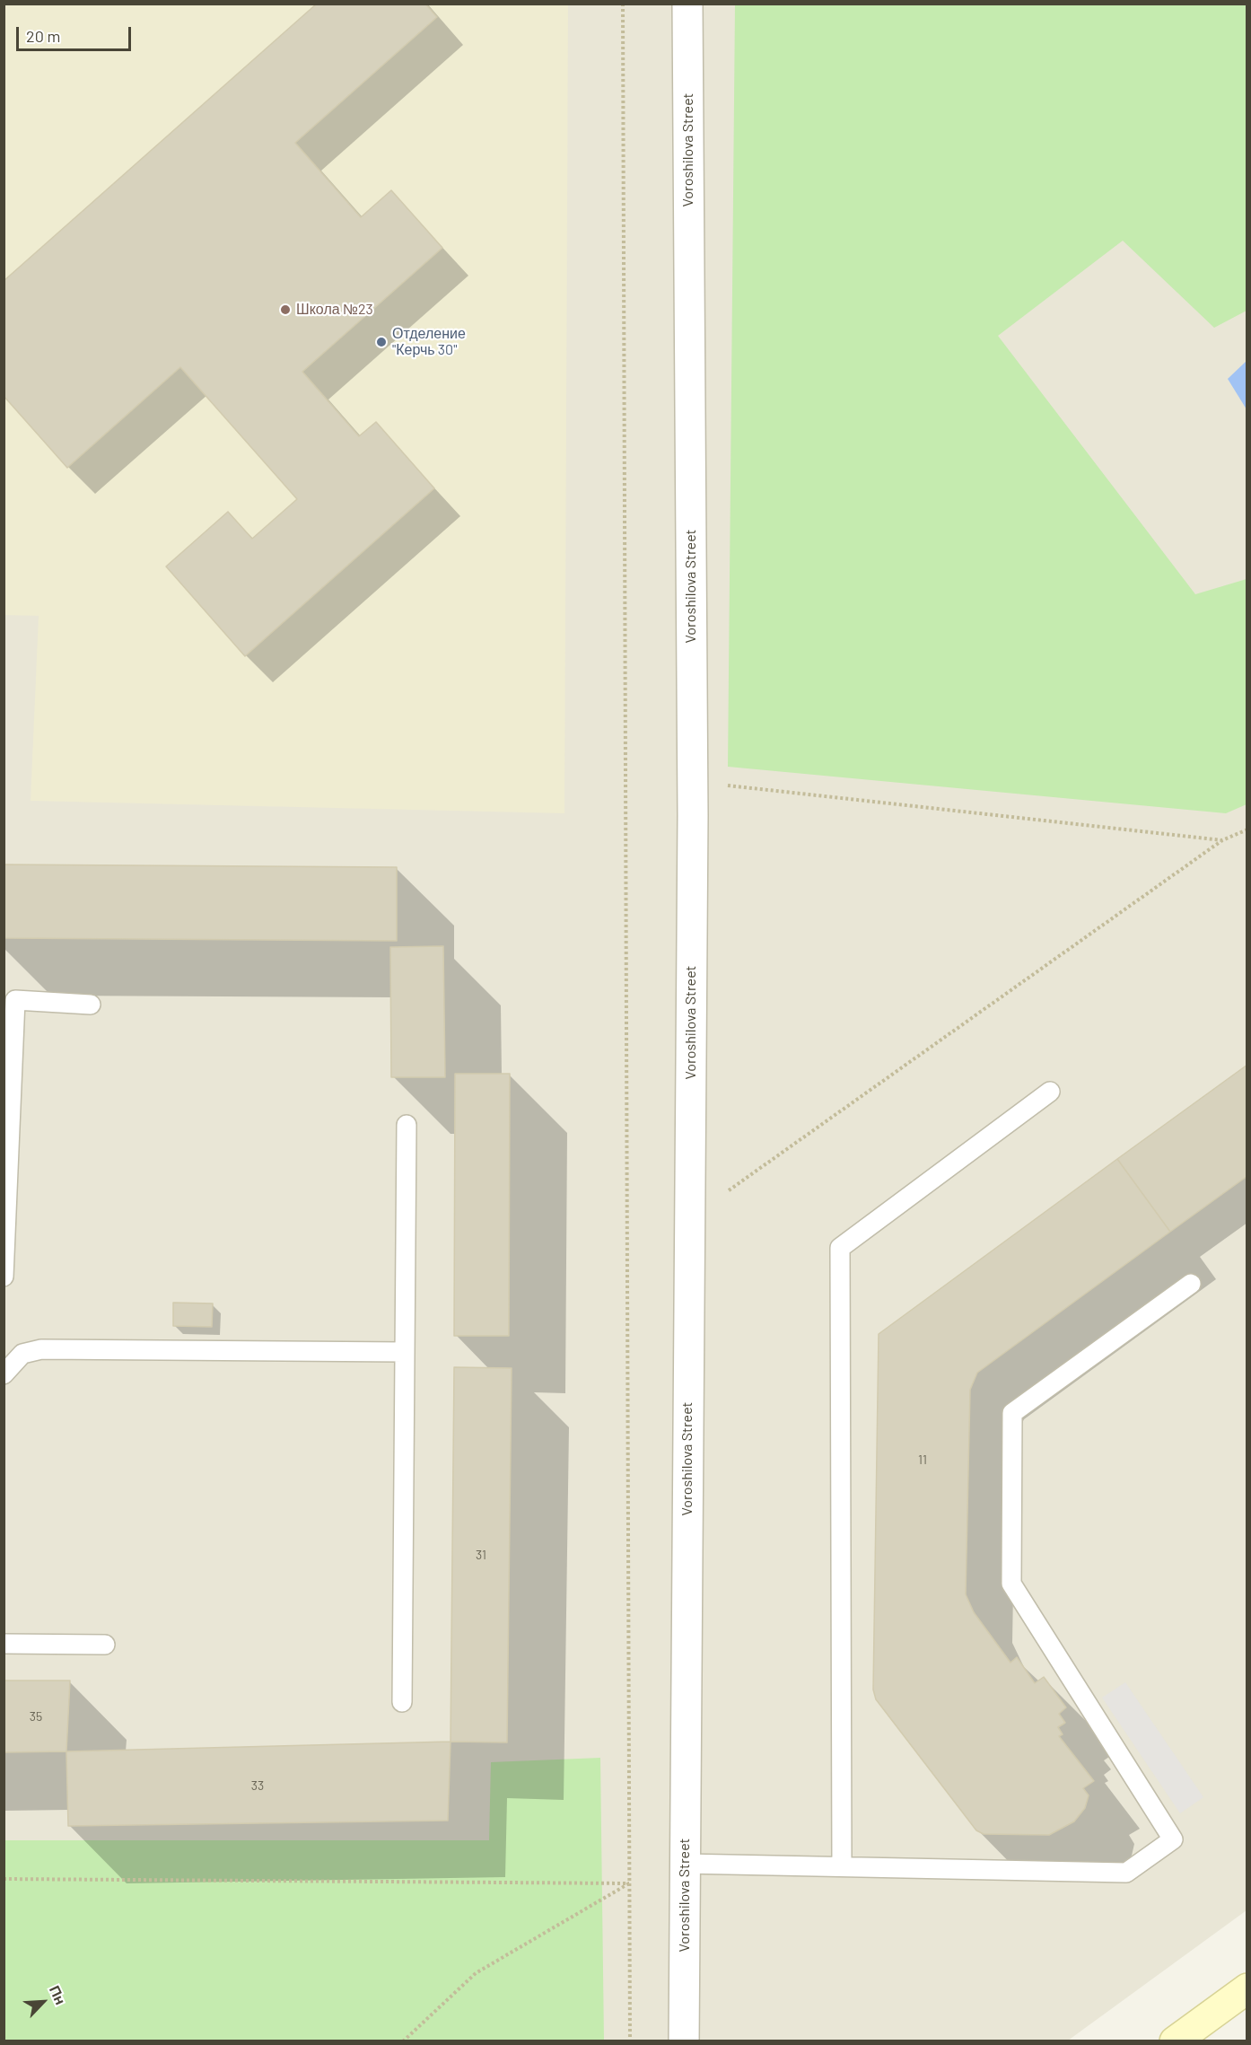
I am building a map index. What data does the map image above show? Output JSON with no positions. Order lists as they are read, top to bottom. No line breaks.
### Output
{"streets":{"street":["Voroshilova Street"]},"places":["Школа №23","Отделение \"Керчь 30\""],"house_numbers":["11","31","35","33"],"scale_bar":"20 m","north":"top right"}
